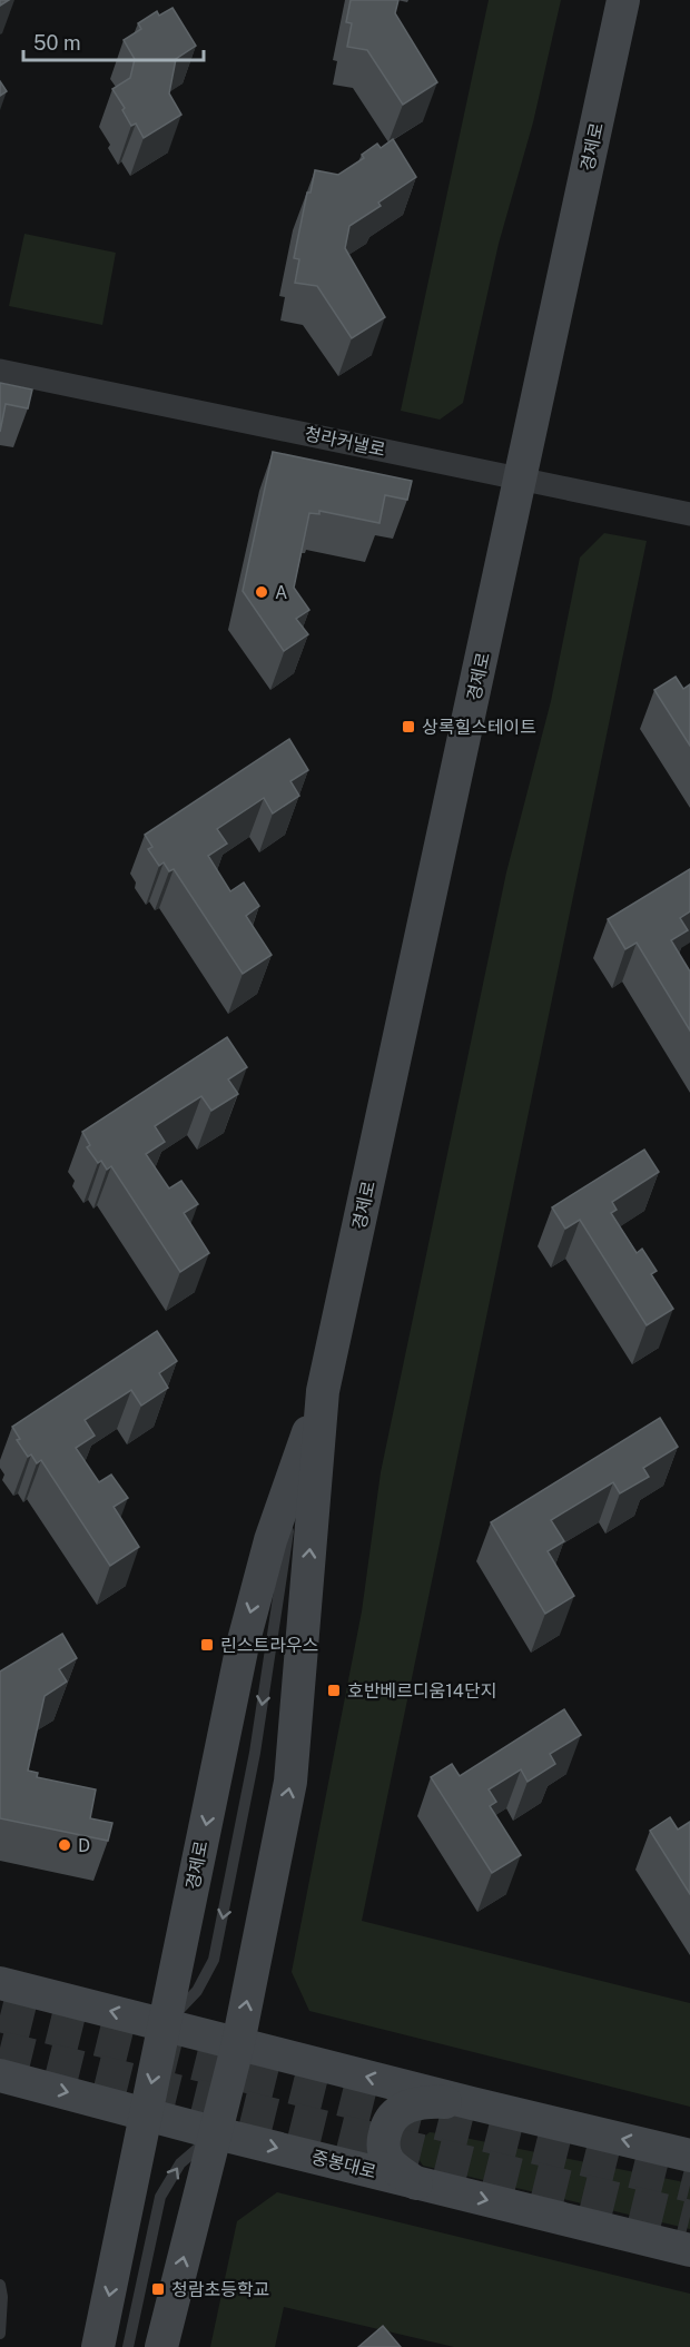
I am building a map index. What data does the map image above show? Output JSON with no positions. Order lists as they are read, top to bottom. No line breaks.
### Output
{"streets":{"main road":["경제로","중봉대로"],"street":["청라커낼로"]},"crossings":[["경제로","청라커낼로"],["경제로","중봉대로"]],"places":{"other":["A","D"],"transit":["상록힐스테이트","린스트라우스","호반베르디움14단지","청람초등학교"]},"scale_bar":"50 m"}
